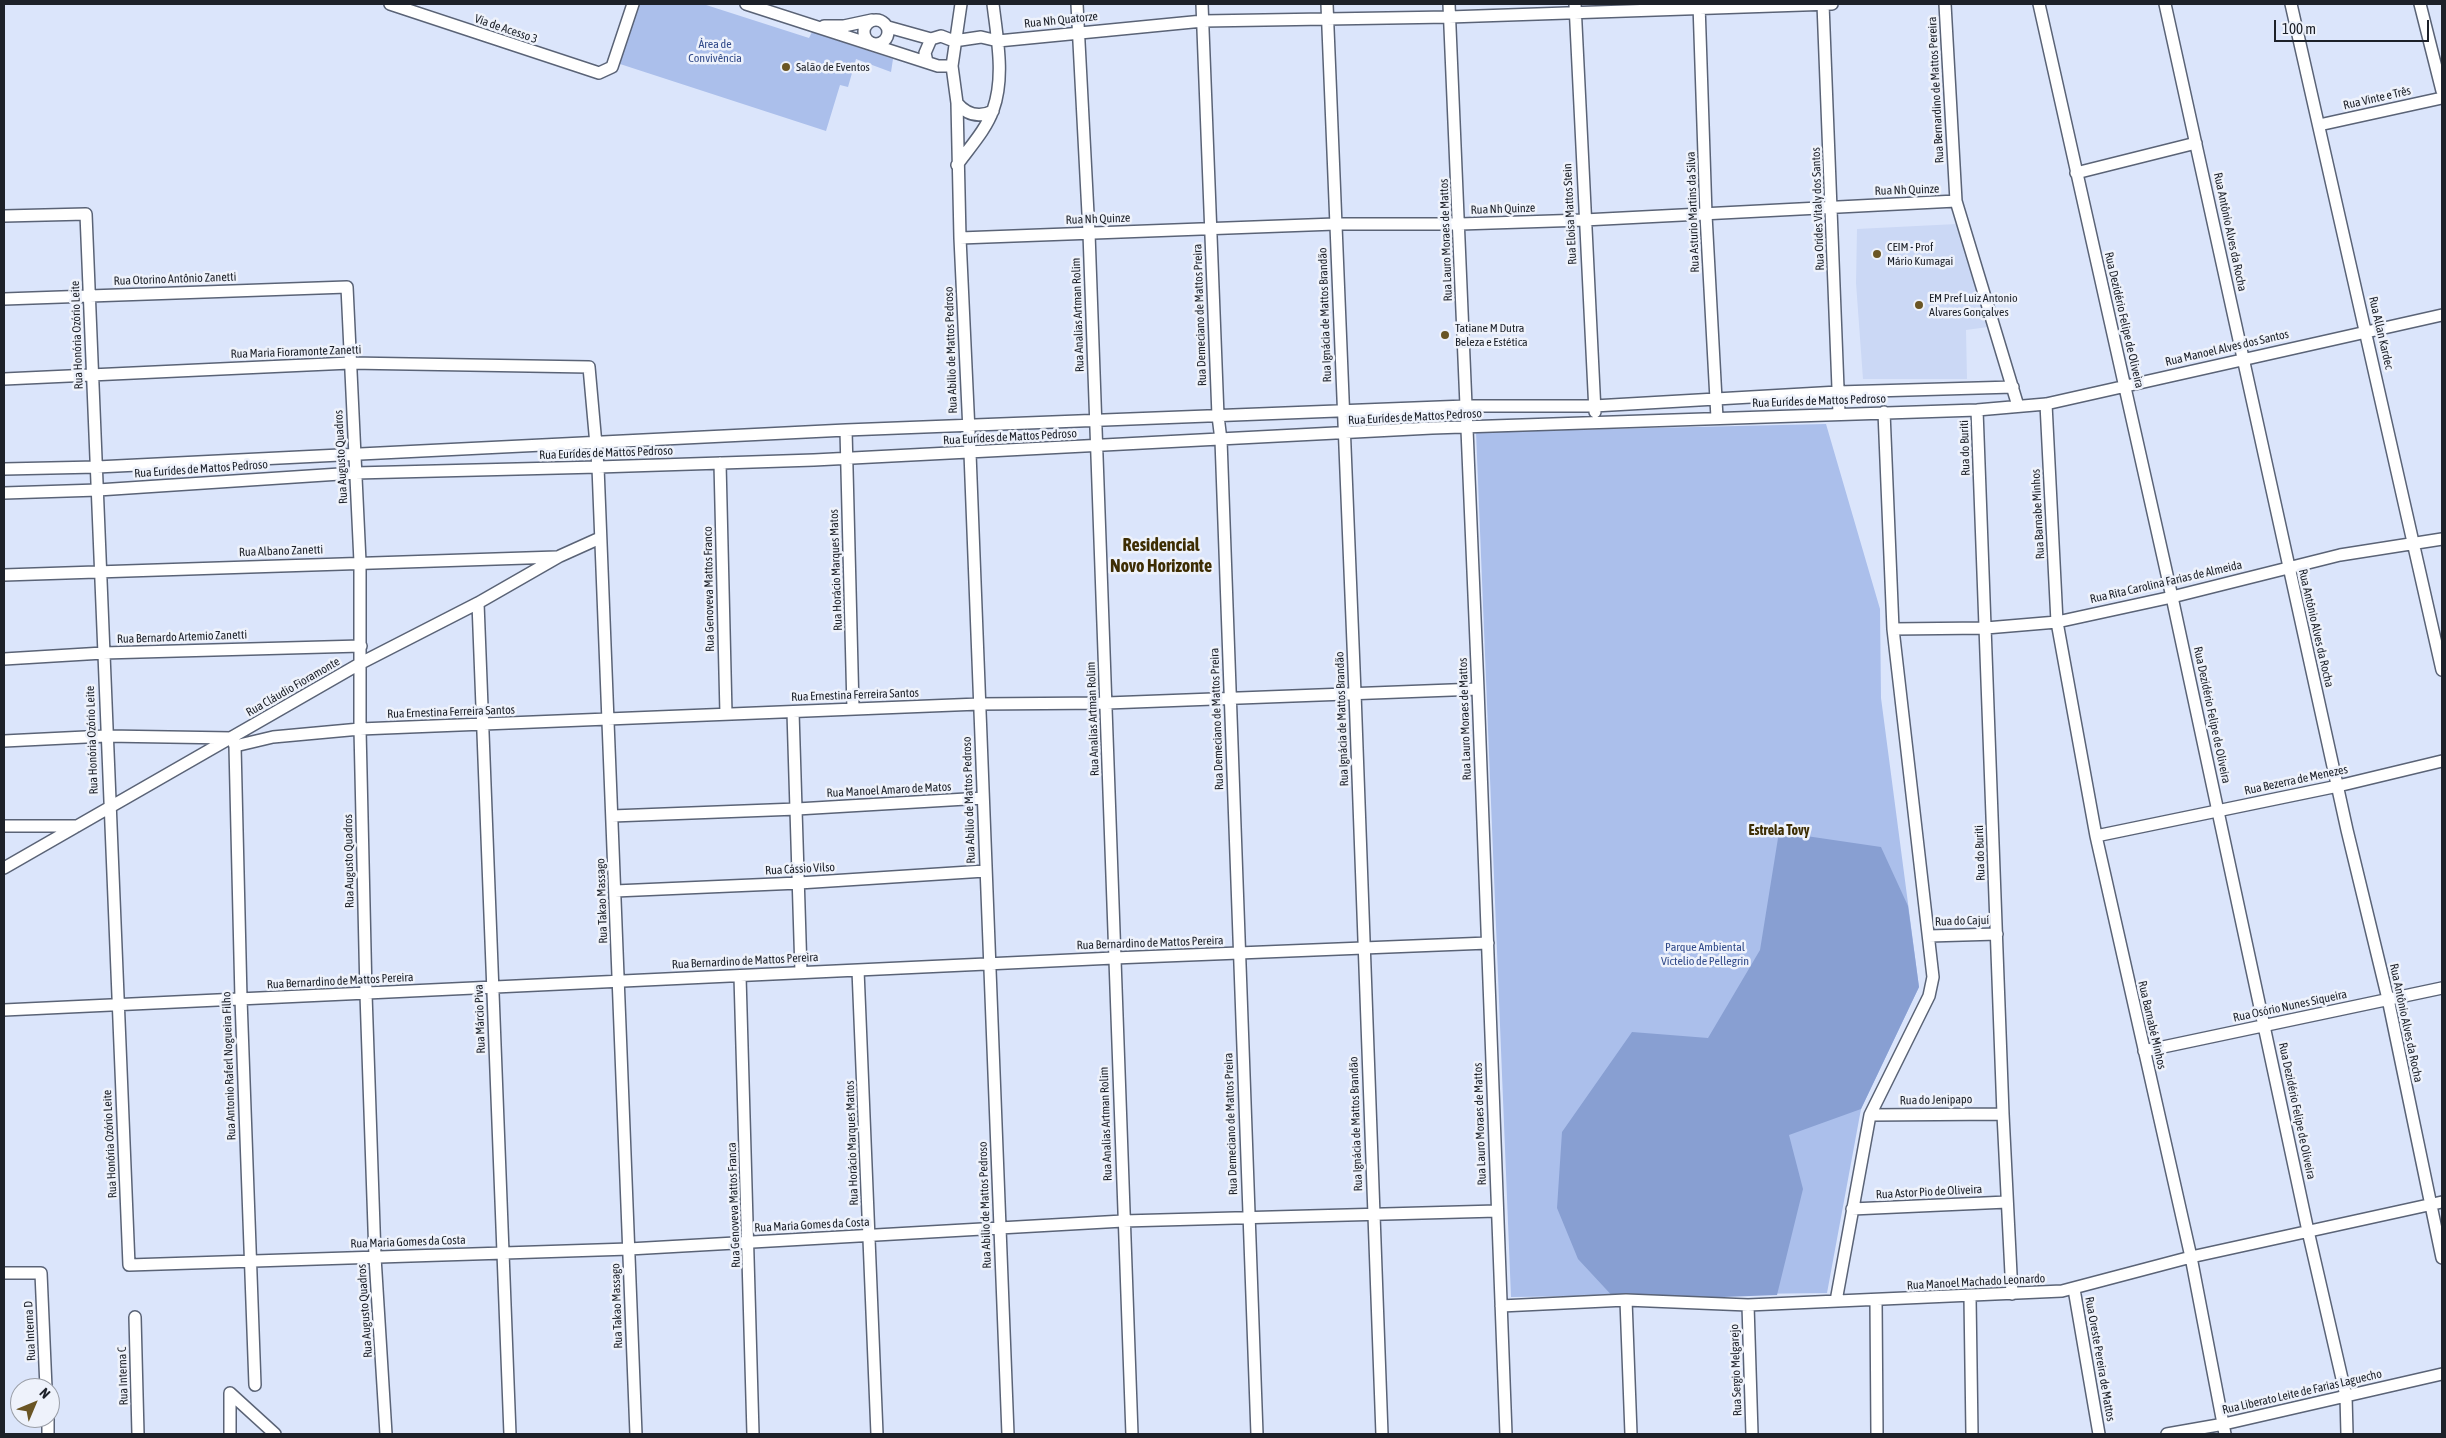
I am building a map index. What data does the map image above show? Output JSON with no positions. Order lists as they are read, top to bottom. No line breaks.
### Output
{"streets":{"street":["Rua Nh Quatorze","Via de Acesso 3","Rua Bernardino de Mattos Pereira","Rua Vinte e Três","Rua Nh Quinze","Rua Orides Vitaly dos Santos","Rua Asturio Martins da Silva","Rua Eloisa Mattos Stein","Rua Antônio Alves da Rocha","Rua Lauro Moraes de Mattos","Rua Otorino Antônio Zanetti","Rua Analias Artman Rolim","Rua Demeciano de Mattos Preira","Rua Ignácia de Mattos Brandão","Rua Dezidério Felipe de Oliveira","Rua Allan Kardec","Rua Honória Ozório Leite","Rua Manoel Alves dos Santos","Rua Abilio de Mattos Pedroso","Rua Maria Fioramonte Zanetti","Rua Eurídes de Mattos Pedroso","Rua do Buriti","Rua Augusto Quadros","Rua Barnabe Minhos","Rua Albano Zanetti","Rua Horácio Marques Matos","Rua Rita Carolina Farias de Almeida","Rua Genoveva Mattos Franco","Rua Bernardo Artemio Zanetti","Rua Cláudio Fioramonte","Rua Ernestina Ferreira Santos","Rua Bezerra de Menezes","Rua Manoel Amaro de Matos","Rua Cássio Vilso","Rua Takao Massago","Rua do Cajuí","Rua Osório Nunes Siqueira","Rua Márcio Piva","Rua Barnabé Minhos","Rua Antonio Raferl Nogueira Filho","Rua do Jenipapo","Rua Horácio Marques Mattos","Rua Astor Pio de Oliveira","Rua Genoveva Mattos Franca","Rua Maria Gomes da Costa","Rua Manoel Machado Leonardo","Rua Interna D","Rua Oreste Pereira de Mattos","Rua Sergio Melgarejo","Rua Interna C","Rua Liberato Leite de Farias Laguecho"]},"crossings":[["Rua Nh Quatorze","Rua Orides Vitaly dos Santos"],["Rua Nh Quatorze","Rua Asturio Martins da Silva"],["Rua Nh Quatorze","Rua Eloisa Mattos Stein"],["Rua Nh Quatorze","Rua Lauro Moraes de Mattos"],["Rua Nh Quatorze","Rua Analias Artman Rolim"],["Rua Nh Quatorze","Rua Demeciano de Mattos Preira"],["Rua Nh Quatorze","Rua Ignácia de Mattos Brandão"],["Rua Nh Quatorze","Rua Abilio de Mattos Pedroso"],["Rua Bernardino de Mattos Pereira","Rua Nh Quinze"],["Rua Bernardino de Mattos Pereira","Rua Lauro Moraes de Mattos"],["Rua Bernardino de Mattos Pereira","Rua Analias Artman Rolim"],["Rua Bernardino de Mattos Pereira","Rua Demeciano de Mattos Preira"],["Rua Bernardino de Mattos Pereira","Rua Ignácia de Mattos Brandão"],["Rua Bernardino de Mattos Pereira","Rua Honória Ozório Leite"],["Rua Bernardino de Mattos Pereira","Rua Manoel Alves dos Santos"],["Rua Bernardino de Mattos Pereira","Rua Abilio de Mattos Pedroso"],["Rua Bernardino de Mattos Pereira","Rua Eurídes de Mattos Pedroso"],["Rua Bernardino de Mattos Pereira","Rua Augusto Quadros"],["Rua Bernardino de Mattos Pereira","Rua Takao Massago"],["Rua Bernardino de Mattos Pereira","Rua Márcio Piva"],["Rua Bernardino de Mattos Pereira","Rua Antonio Raferl Nogueira Filho"],["Rua Bernardino de Mattos Pereira","Rua Horácio Marques Mattos"],["Rua Bernardino de Mattos Pereira","Rua Genoveva Mattos Franca"],["Rua Vinte e Três","Rua Allan Kardec"],["Rua Nh Quinze","Rua Orides Vitaly dos Santos"],["Rua Nh Quinze","Rua Asturio Martins da Silva"],["Rua Nh Quinze","Rua Eloisa Mattos Stein"],["Rua Nh Quinze","Rua Lauro Moraes de Mattos"],["Rua Nh Quinze","Rua Analias Artman Rolim"],["Rua Nh Quinze","Rua Demeciano de Mattos Preira"],["Rua Nh Quinze","Rua Ignácia de Mattos Brandão"],["Rua Nh Quinze","Rua Abilio de Mattos Pedroso"],["Rua Orides Vitaly dos Santos","Rua Eurídes de Mattos Pedroso"],["Rua Asturio Martins da Silva","Rua Eurídes de Mattos Pedroso"],["Rua Eloisa Mattos Stein","Rua Eurídes de Mattos Pedroso"],["Rua Antônio Alves da Rocha","Rua Manoel Alves dos Santos"],["Rua Antônio Alves da Rocha","Rua Rita Carolina Farias de Almeida"],["Rua Antônio Alves da Rocha","Rua Bezerra de Menezes"],["Rua Antônio Alves da Rocha","Rua Osório Nunes Siqueira"],["Rua Antônio Alves da Rocha","Rua Manoel Machado Leonardo"],["Rua Lauro Moraes de Mattos","Rua Eurídes de Mattos Pedroso"],["Rua Lauro Moraes de Mattos","Rua Ernestina Ferreira Santos"],["Rua Lauro Moraes de Mattos","Rua Maria Gomes da Costa"],["Rua Lauro Moraes de Mattos","Rua Manoel Machado Leonardo"],["Rua Otorino Antônio Zanetti","Rua Honória Ozório Leite"],["Rua Otorino Antônio Zanetti","Rua Augusto Quadros"],["Rua Analias Artman Rolim","Rua Eurídes de Mattos Pedroso"],["Rua Analias Artman Rolim","Rua Ernestina Ferreira Santos"],["Rua Analias Artman Rolim","Rua Maria Gomes da Costa"],["Rua Demeciano de Mattos Preira","Rua Eurídes de Mattos Pedroso"],["Rua Demeciano de Mattos Preira","Rua Ernestina Ferreira Santos"],["Rua Demeciano de Mattos Preira","Rua Maria Gomes da Costa"],["Rua Ignácia de Mattos Brandão","Rua Eurídes de Mattos Pedroso"],["Rua Ignácia de Mattos Brandão","Rua Ernestina Ferreira Santos"],["Rua Ignácia de Mattos Brandão","Rua Maria Gomes da Costa"],["Rua Dezidério Felipe de Oliveira","Rua Manoel Alves dos Santos"],["Rua Dezidério Felipe de Oliveira","Rua Rita Carolina Farias de Almeida"],["Rua Dezidério Felipe de Oliveira","Rua Bezerra de Menezes"],["Rua Dezidério Felipe de Oliveira","Rua Osório Nunes Siqueira"],["Rua Dezidério Felipe de Oliveira","Rua Manoel Machado Leonardo"],["Rua Dezidério Felipe de Oliveira","Rua Liberato Leite de Farias Laguecho"],["Rua Allan Kardec","Rua Manoel Alves dos Santos"],["Rua Allan Kardec","Rua Rita Carolina Farias de Almeida"],["Rua Honória Ozório Leite","Rua Maria Fioramonte Zanetti"],["Rua Honória Ozório Leite","Rua Eurídes de Mattos Pedroso"],["Rua Honória Ozório Leite","Rua Albano Zanetti"],["Rua Honória Ozório Leite","Rua Bernardo Artemio Zanetti"],["Rua Honória Ozório Leite","Rua Cláudio Fioramonte"],["Rua Honória Ozório Leite","Rua Maria Gomes da Costa"],["Rua Manoel Alves dos Santos","Rua Eurídes de Mattos Pedroso"],["Rua Manoel Alves dos Santos","Rua Barnabe Minhos"],["Rua Abilio de Mattos Pedroso","Rua Eurídes de Mattos Pedroso"],["Rua Abilio de Mattos Pedroso","Rua Ernestina Ferreira Santos"],["Rua Abilio de Mattos Pedroso","Rua Manoel Amaro de Matos"],["Rua Abilio de Mattos Pedroso","Rua Cássio Vilso"],["Rua Abilio de Mattos Pedroso","Rua Maria Gomes da Costa"],["Rua Maria Fioramonte Zanetti","Rua Augusto Quadros"],["Rua Maria Fioramonte Zanetti","Rua Takao Massago"],["Rua Eurídes de Mattos Pedroso","Rua do Buriti"],["Rua Eurídes de Mattos Pedroso","Rua Augusto Quadros"],["Rua Eurídes de Mattos Pedroso","Rua Horácio Marques Matos"],["Rua Eurídes de Mattos Pedroso","Rua Genoveva Mattos Franco"],["Rua Eurídes de Mattos Pedroso","Rua Takao Massago"],["Rua do Buriti","Rua Rita Carolina Farias de Almeida"],["Rua do Buriti","Rua do Cajuí"],["Rua do Buriti","Rua do Jenipapo"],["Rua do Buriti","Rua Astor Pio de Oliveira"],["Rua do Buriti","Rua Manoel Machado Leonardo"],["Rua Augusto Quadros","Rua Albano Zanetti"],["Rua Augusto Quadros","Rua Bernardo Artemio Zanetti"],["Rua Augusto Quadros","Rua Cláudio Fioramonte"],["Rua Augusto Quadros","Rua Ernestina Ferreira Santos"],["Rua Augusto Quadros","Rua Maria Gomes da Costa"],["Rua Barnabe Minhos","Rua Rita Carolina Farias de Almeida"],["Rua Barnabe Minhos","Rua Barnabé Minhos"],["Rua Albano Zanetti","Rua Cláudio Fioramonte"],["Rua Horácio Marques Matos","Rua Ernestina Ferreira Santos"],["Rua Rita Carolina Farias de Almeida","Rua Barnabé Minhos"],["Rua Genoveva Mattos Franco","Rua Ernestina Ferreira Santos"],["Rua Cláudio Fioramonte","Rua Ernestina Ferreira Santos"],["Rua Cláudio Fioramonte","Rua Takao Massago"],["Rua Cláudio Fioramonte","Rua Márcio Piva"],["Rua Cláudio Fioramonte","Rua Antonio Raferl Nogueira Filho"],["Rua Ernestina Ferreira Santos","Rua Takao Massago"],["Rua Ernestina Ferreira Santos","Rua Márcio Piva"],["Rua Ernestina Ferreira Santos","Rua Antonio Raferl Nogueira Filho"],["Rua Bezerra de Menezes","Rua Barnabé Minhos"],["Rua Manoel Amaro de Matos","Rua Takao Massago"],["Rua Cássio Vilso","Rua Takao Massago"],["Rua Takao Massago","Rua Maria Gomes da Costa"],["Rua Osório Nunes Siqueira","Rua Barnabé Minhos"],["Rua Márcio Piva","Rua Maria Gomes da Costa"],["Rua Barnabé Minhos","Rua Manoel Machado Leonardo"],["Rua Barnabé Minhos","Rua Liberato Leite de Farias Laguecho"],["Rua Antonio Raferl Nogueira Filho","Rua Maria Gomes da Costa"],["Rua Horácio Marques Mattos","Rua Maria Gomes da Costa"],["Rua Genoveva Mattos Franca","Rua Maria Gomes da Costa"],["Rua Manoel Machado Leonardo","Rua Oreste Pereira de Mattos"],["Rua Manoel Machado Leonardo","Rua Sergio Melgarejo"]],"districts":["Residencial Novo Horizonte","Estrela Tovy"],"parks":["Área de Convivência","Parque Ambiental Victelio de Pellegrin"],"places":["Salão de Eventos","CEIM - Prof Mário Kumagai","EM Pref Luiz Antonio Alvares Gonçalves","Tatiane M Dutra Beleza e Estética"],"scale_bar":"100 m","north":"top right"}
